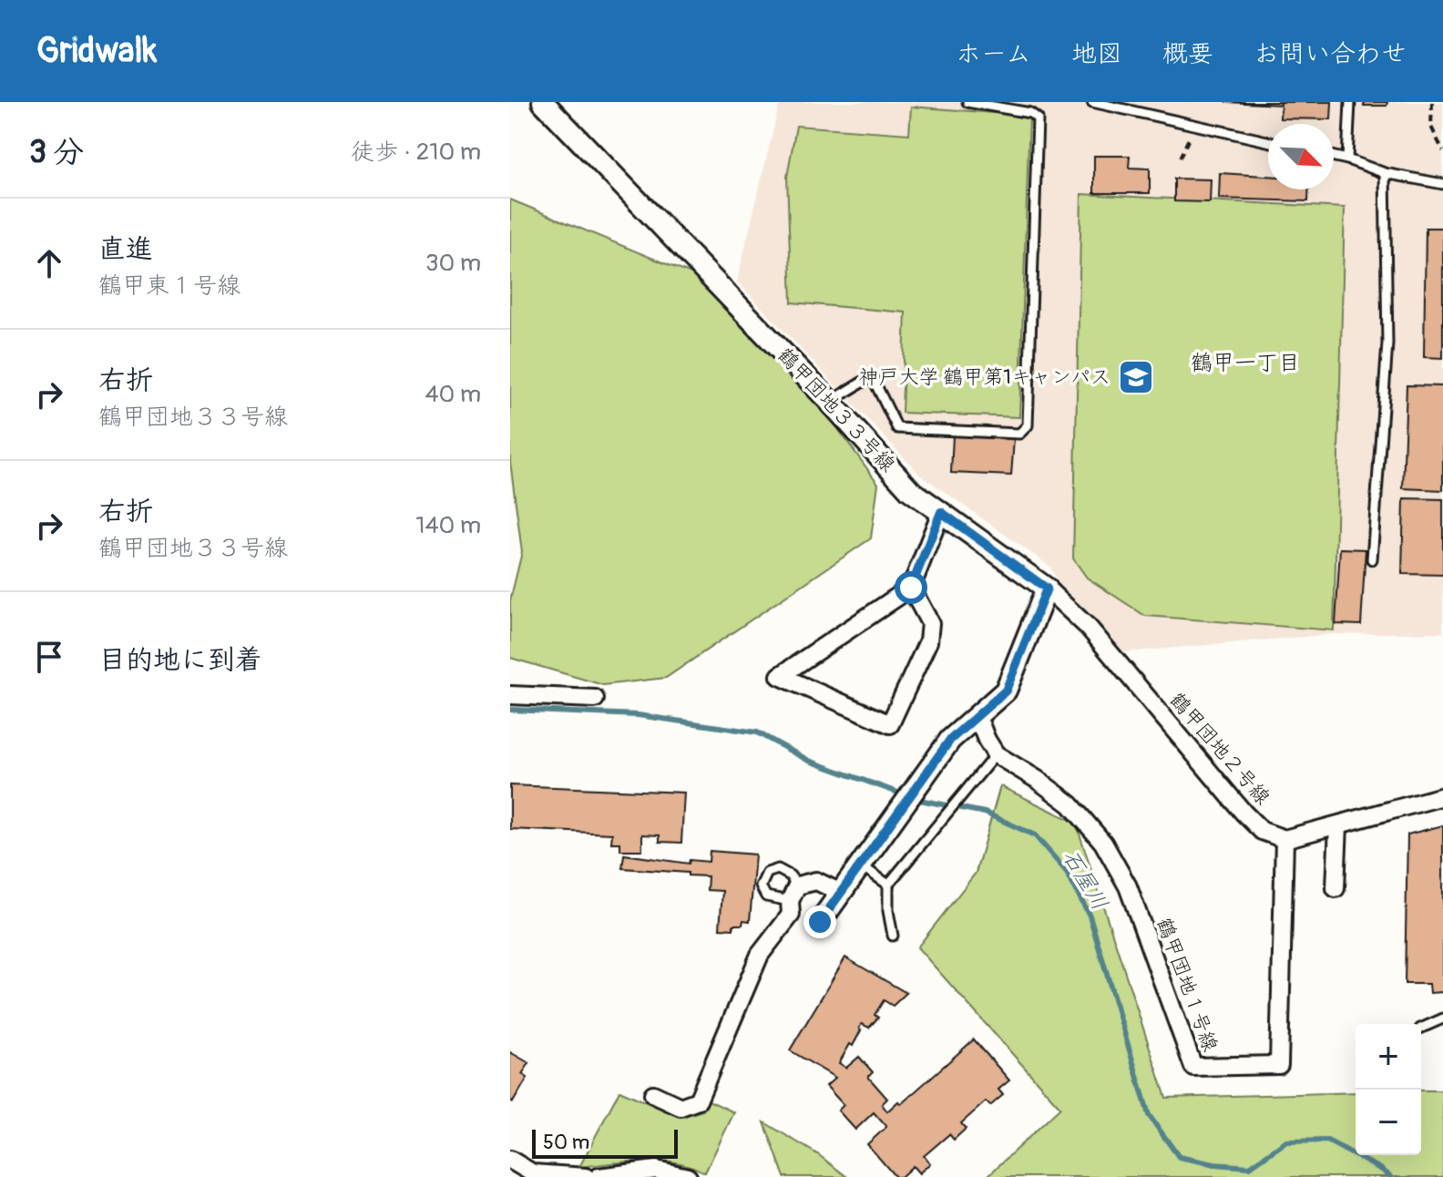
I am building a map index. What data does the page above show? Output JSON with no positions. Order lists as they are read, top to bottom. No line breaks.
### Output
{"streets":{"street":["鶴甲団地３３号線","鶴甲団地２号線","鶴甲団地１号線"]},"crossings":[["鶴甲団地３３号線","鶴甲団地２号線"],["鶴甲団地２号線","鶴甲団地１号線"]],"districts":["鶴甲一丁目"],"water":["石屋川"],"places":{"school or university":["神戸大学 鶴甲第1キャンパス"]},"scale_bar":"50 m","north":"bottom right","page":{"header":"Gridwalk","nav":["ホーム","地図","概要","お問い合わせ"],"heading":["3 分","徒歩 · 210 m"],"list":[["直進","鶴甲東１号線","30 m"],["右折","鶴甲団地３３号線","40 m"],["右折","鶴甲団地３３号線","140 m"],"目的地に到着"],"map_buttons":["+","−"],"scale":"50 m"}}
